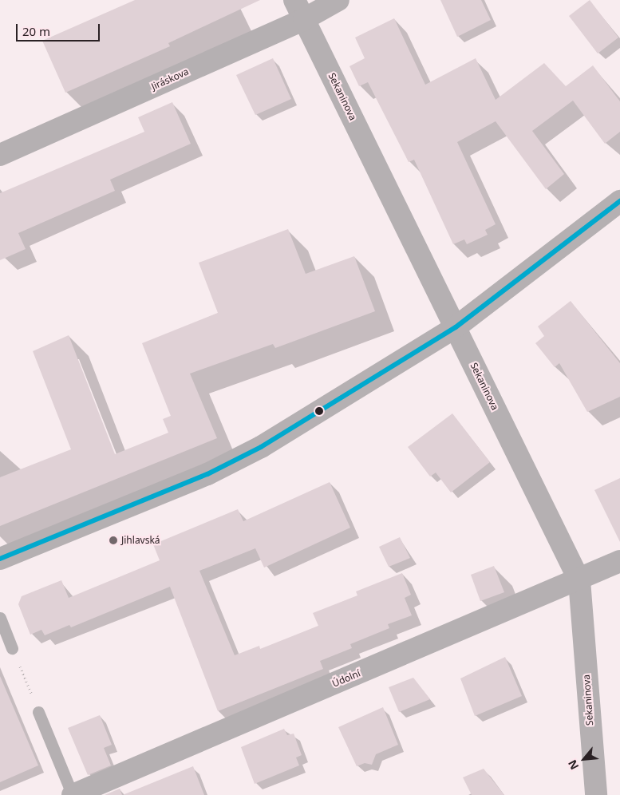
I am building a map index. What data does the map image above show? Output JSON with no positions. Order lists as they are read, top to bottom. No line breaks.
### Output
{"streets":{"street":["Jiráskova","Sekaninova","Údolní"]},"crossings":[["Jiráskova","Sekaninova"],["Sekaninova","Údolní"]],"places":["Jihlavská"],"scale_bar":"20 m","north":"bottom left"}
